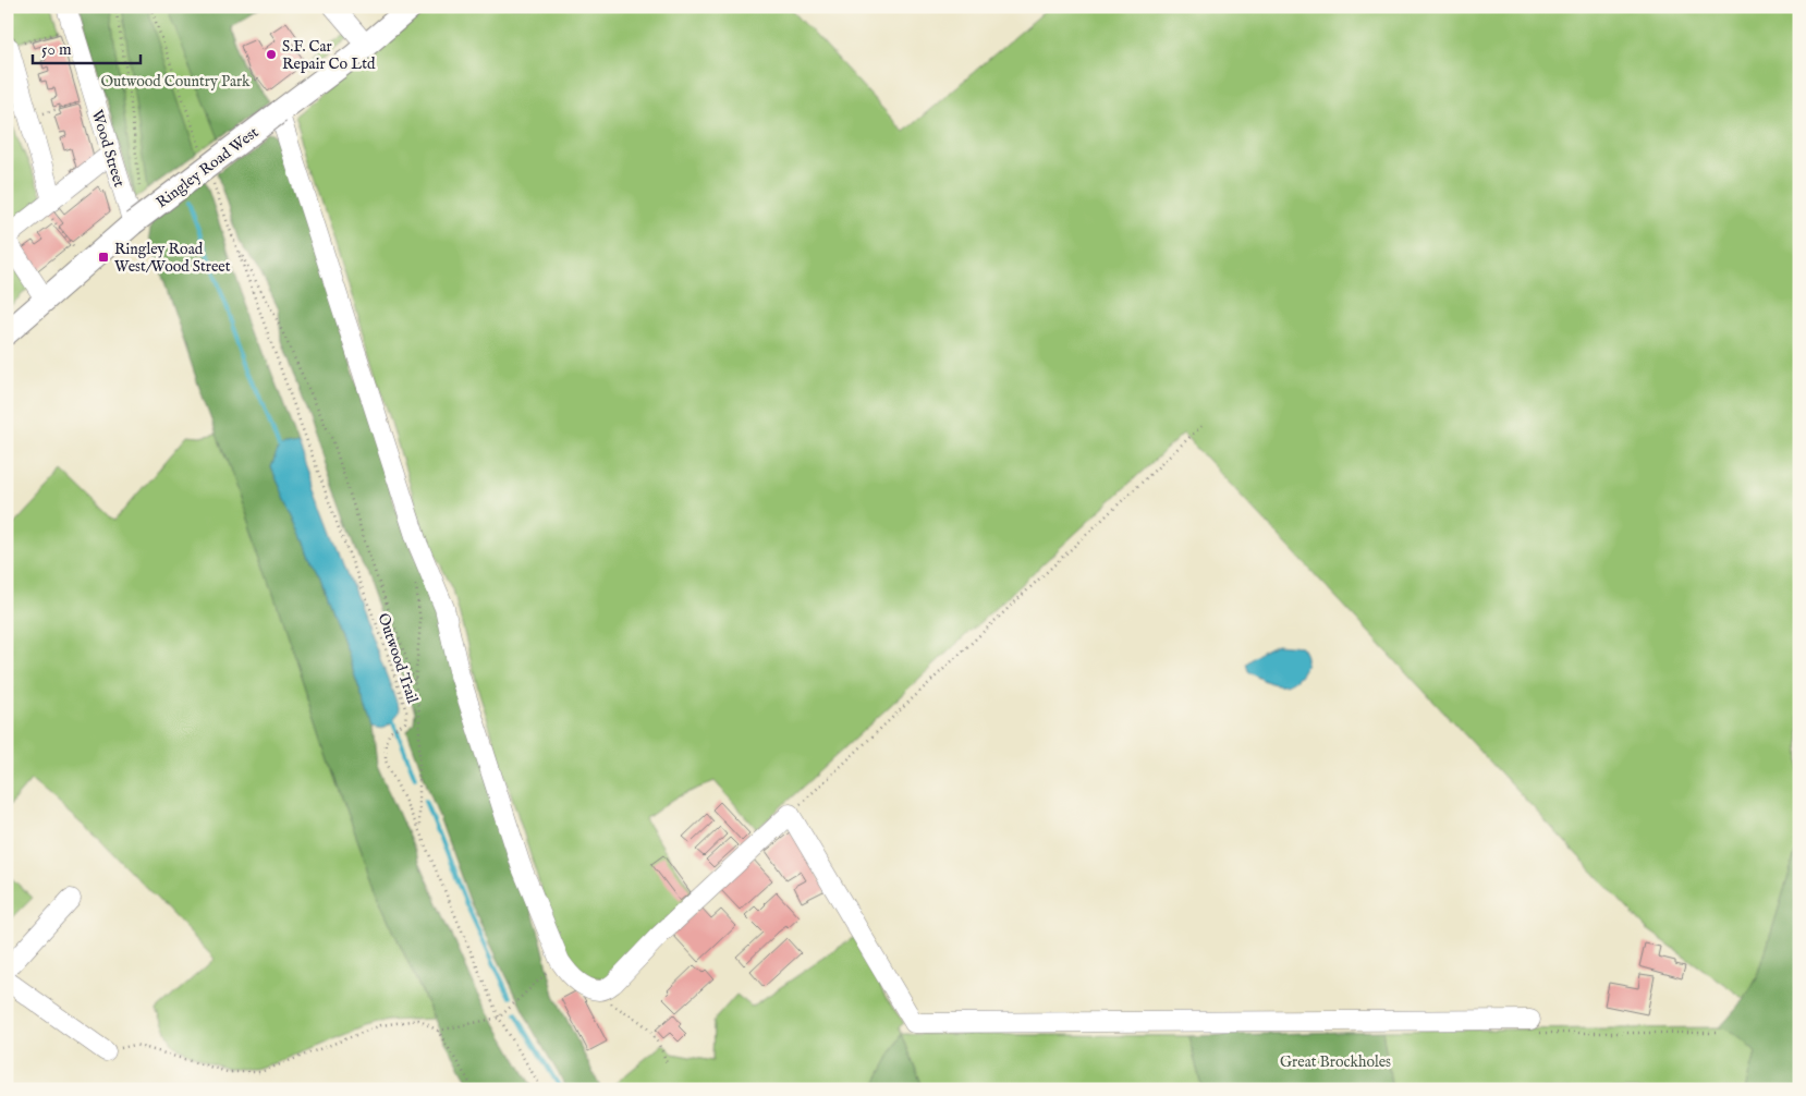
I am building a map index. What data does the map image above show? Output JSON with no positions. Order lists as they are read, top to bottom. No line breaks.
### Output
{"streets":{"main road":["Ringley Road West"],"street":["Wood Street"],"path":["Outwood Trail"]},"crossings":[["Wood Street","Ringley Road West"]],"parks":["Outwood Country Park","Great Brockholes"],"places":{"other":["S.F. Car Repair Co Ltd"],"transit":["Ringley Road West/Wood Street"]},"scale_bar":"50 m"}
